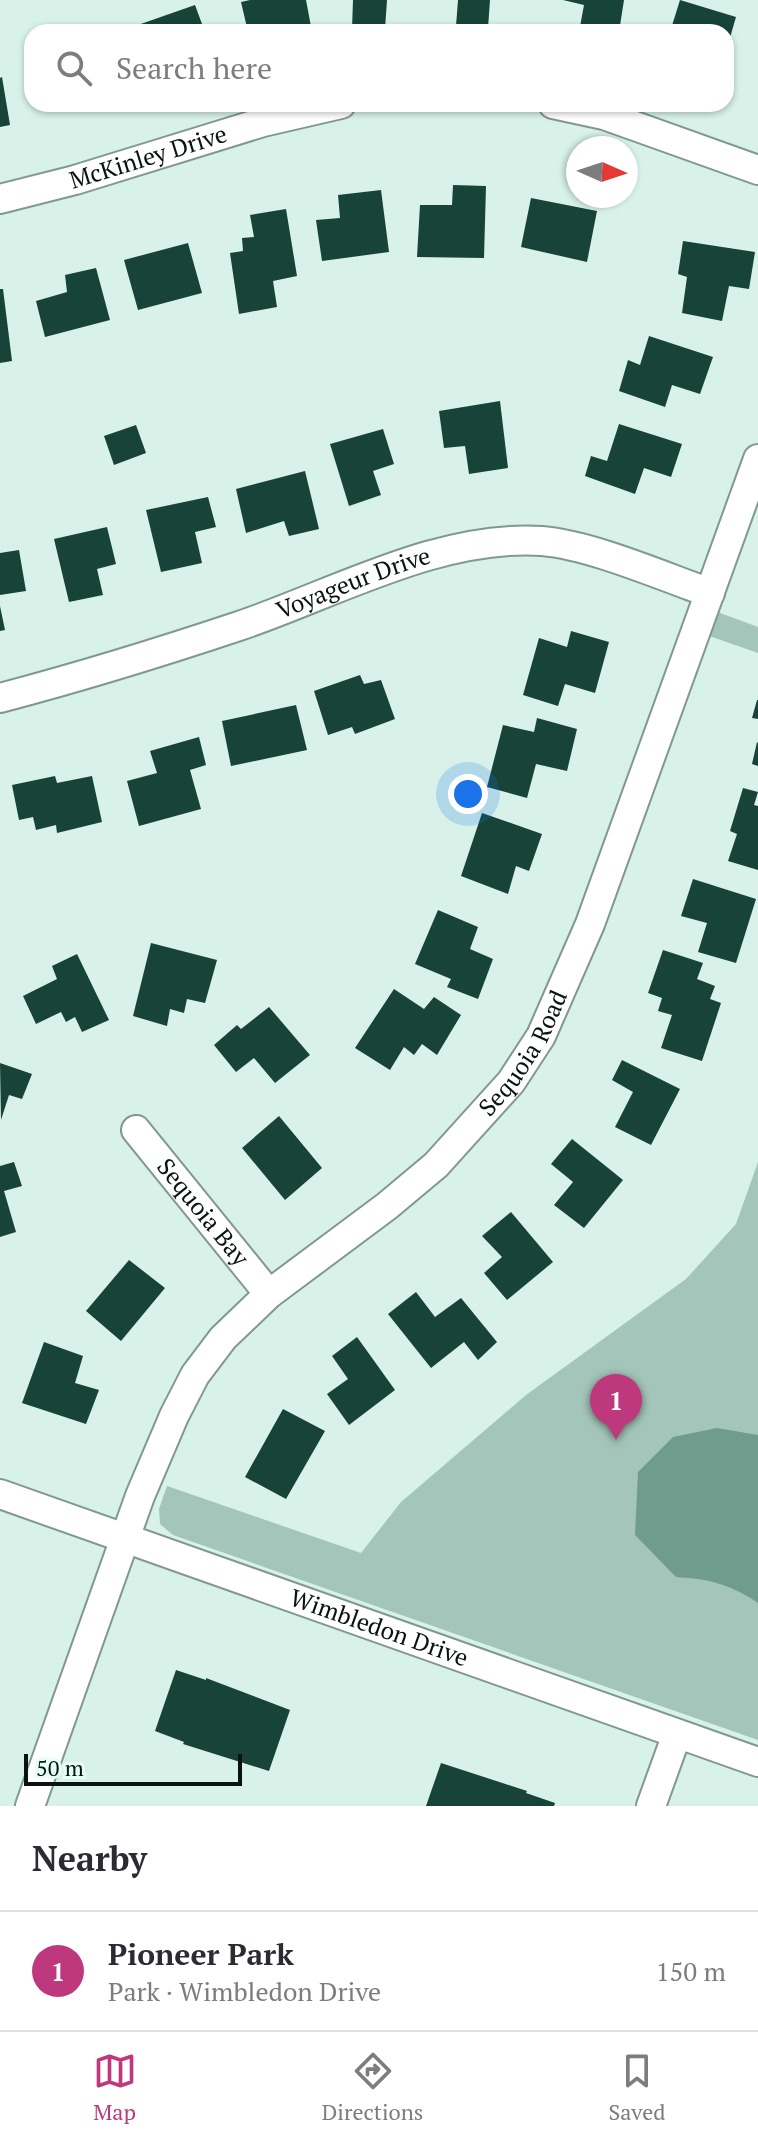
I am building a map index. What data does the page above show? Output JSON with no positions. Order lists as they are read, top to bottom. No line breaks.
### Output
{"streets":{"street":["McKinley Drive","Voyageur Drive","Sequoia Road","Sequoia Bay","Wimbledon Drive"]},"crossings":[["Voyageur Drive","Sequoia Road"],["Sequoia Road","Sequoia Bay"],["Sequoia Road","Wimbledon Drive"]],"scale_bar":"50 m","north":"right","page":{"search":"Search here","pins":"1","scale":"50 m","heading":"Nearby","list":[{"mark":"1","name":"Pioneer Park","note":"Park · Wimbledon Drive","value":"150 m"}],"nav":["Map","Directions","Saved"]}}
